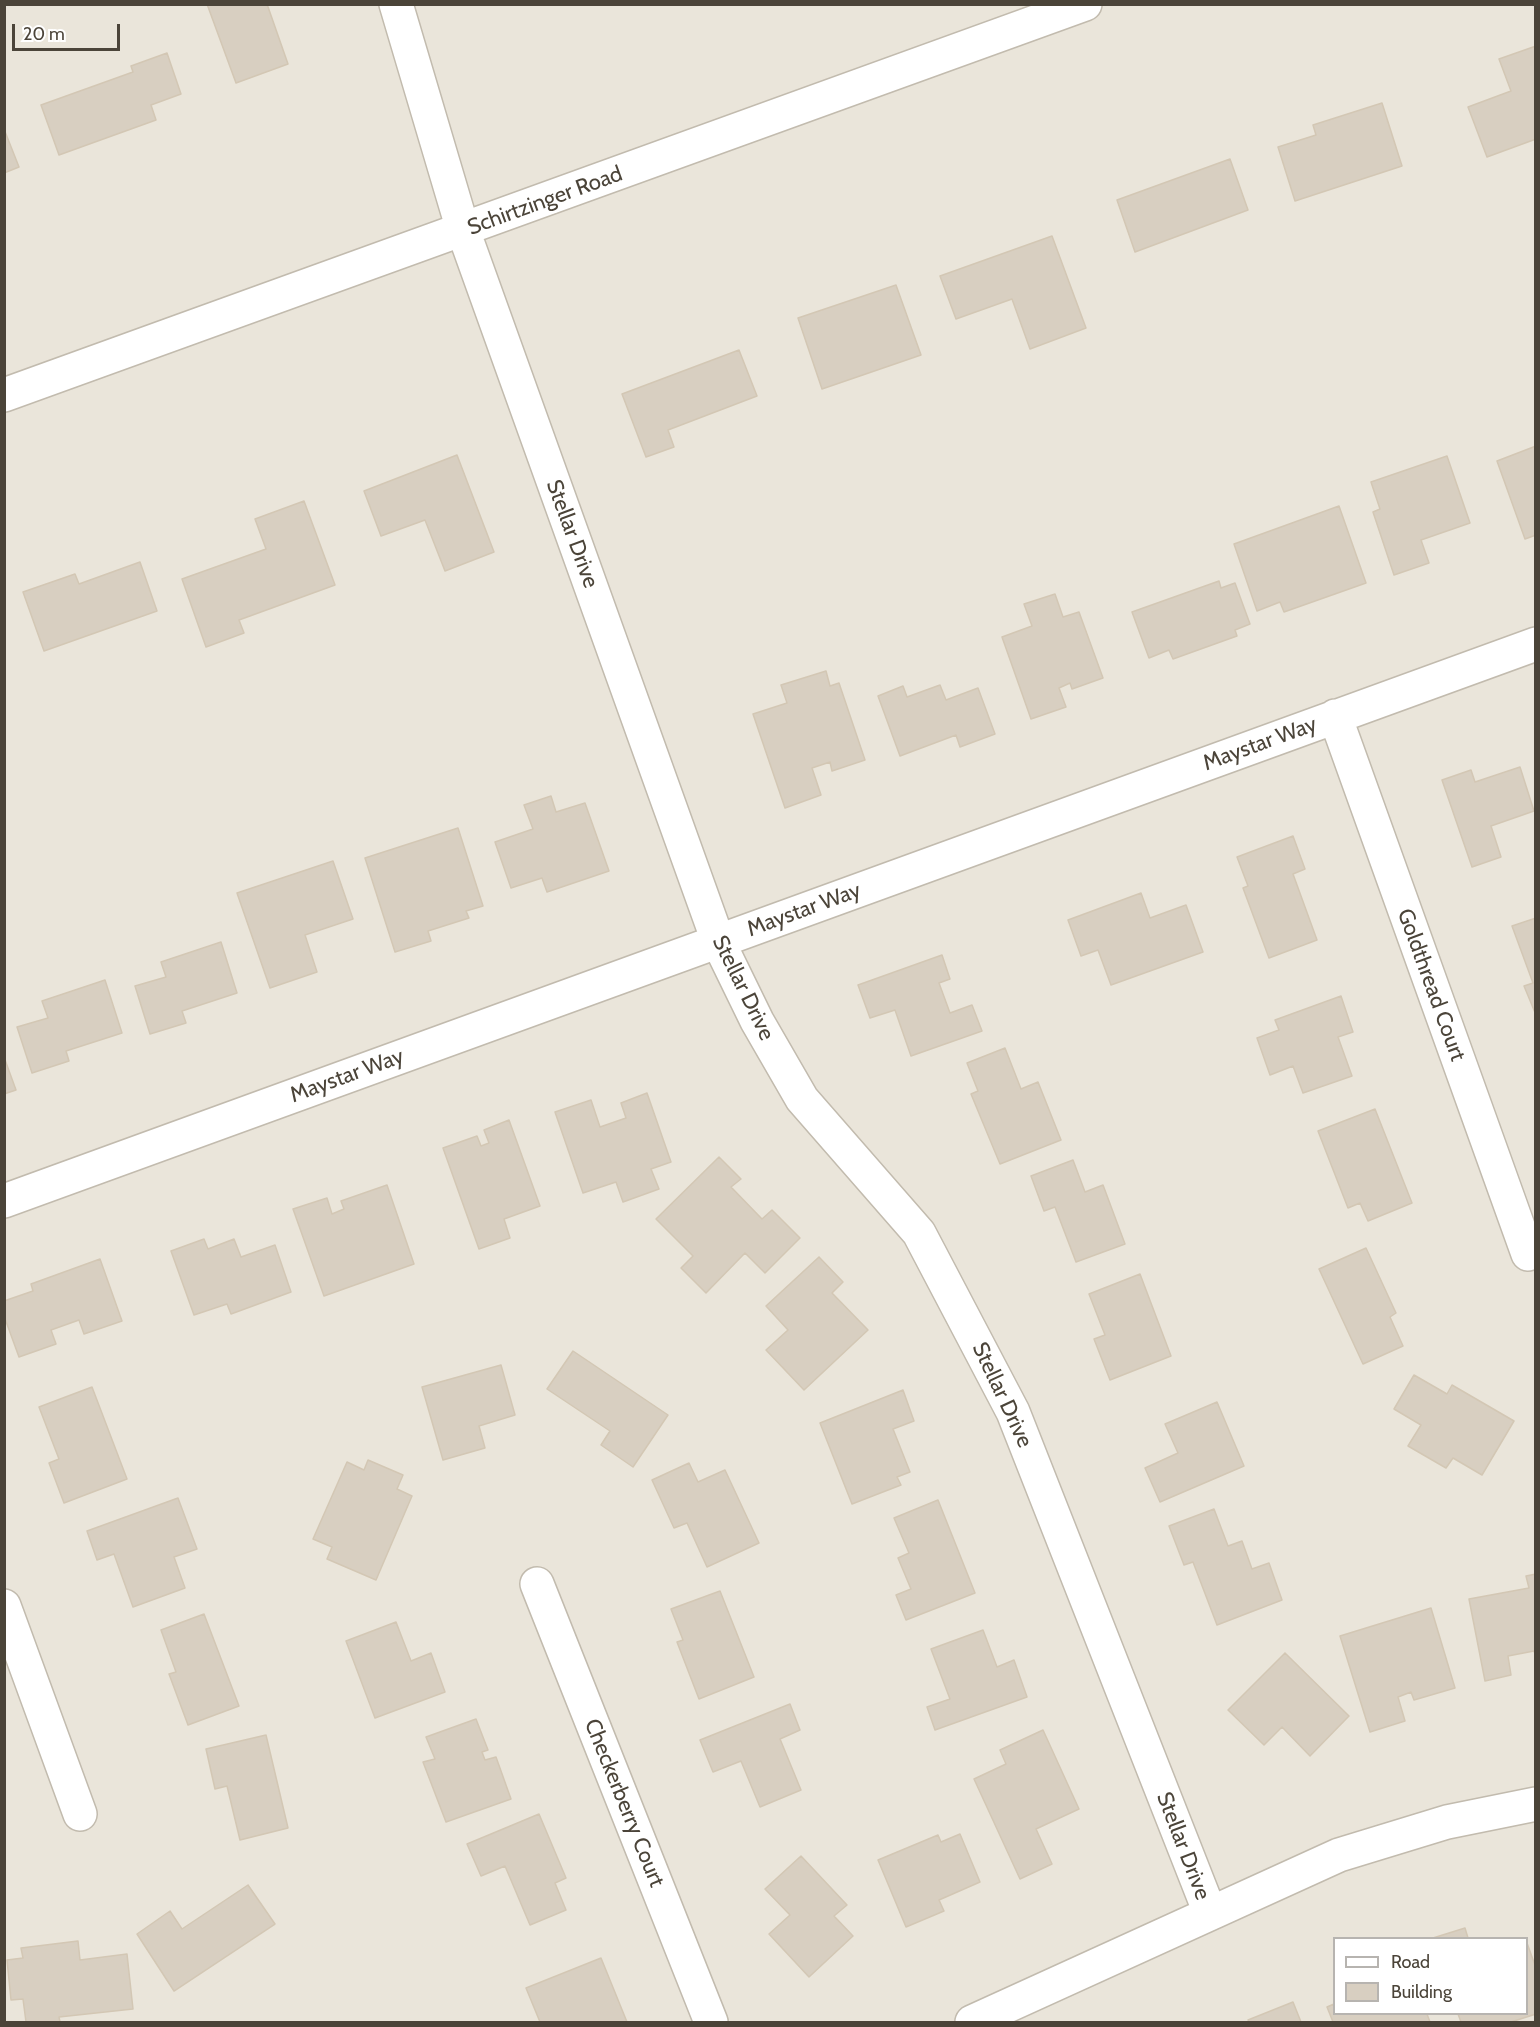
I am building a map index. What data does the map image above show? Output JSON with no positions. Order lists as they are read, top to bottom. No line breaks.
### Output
{"streets":{"street":["Schirtzinger Road","Stellar Drive","Maystar Way","Goldthread Court","Checkerberry Court"]},"crossings":[["Schirtzinger Road","Stellar Drive"],["Stellar Drive","Maystar Way"],["Maystar Way","Goldthread Court"]],"legend":["Road","Building"],"scale_bar":"20 m"}
